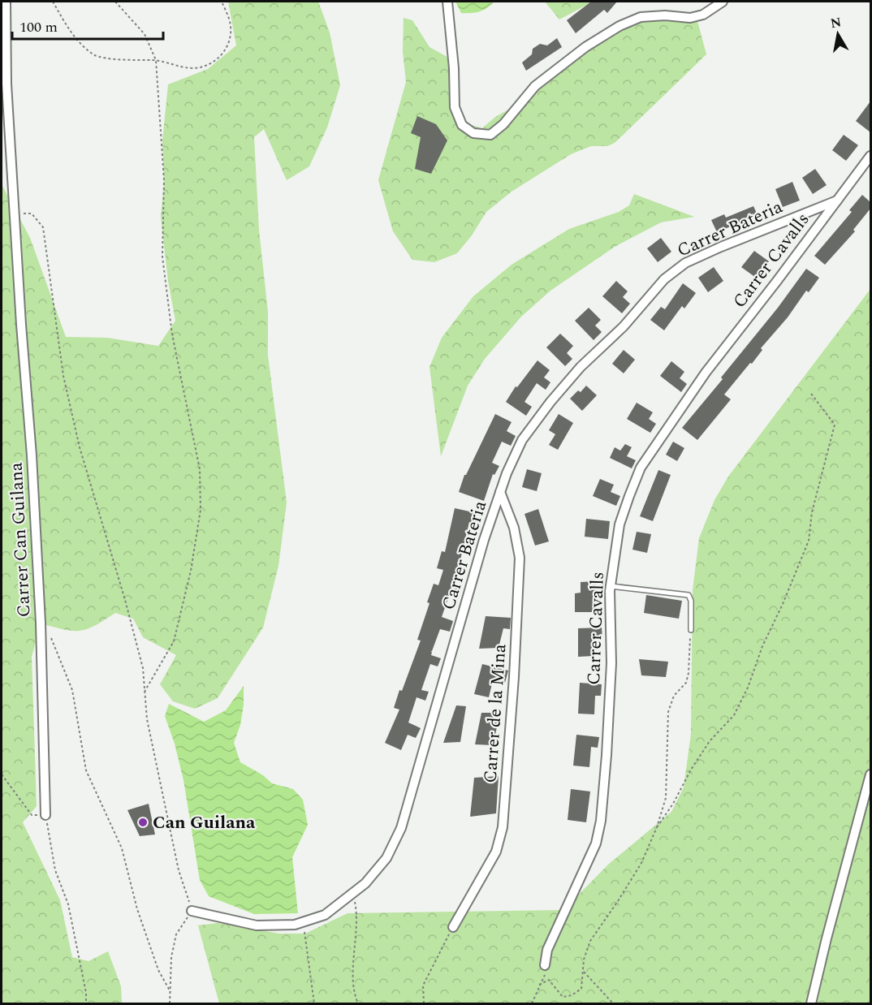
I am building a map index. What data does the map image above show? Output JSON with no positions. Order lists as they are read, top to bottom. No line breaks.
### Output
{"streets":{"street":["Carrer Bateria","Carrer Cavalls","Carrer Can Guilana","Carrer de la Mina"]},"crossings":[["Carrer Bateria","Carrer Cavalls"],["Carrer Bateria","Carrer de la Mina"]],"places":["Can Guilana"],"scale_bar":"100 m","north":"top"}
